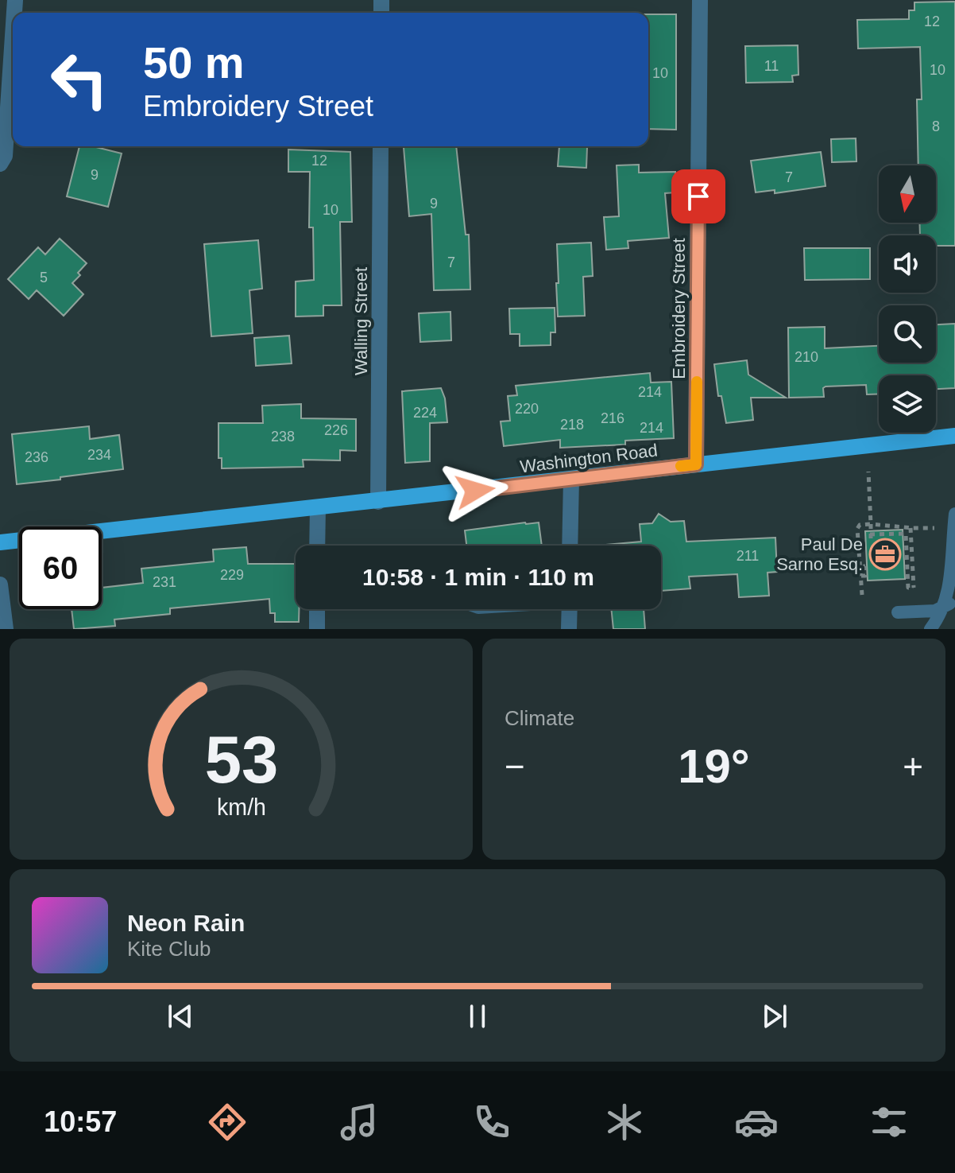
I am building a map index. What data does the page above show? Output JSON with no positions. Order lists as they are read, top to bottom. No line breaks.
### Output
{"streets":{"main road":["Washington Road"],"street":["Embroidery Street","Walling Street"]},"crossings":[["Embroidery Street","Washington Road"],["Walling Street","Washington Road"]],"places":{"office":["Paul De Sarno Esq."]},"house_numbers":["12","11","10","10","8","12","9","7","9","10","7","5","210","214","220","224","216","218","214","226","238","234","236","211","229","231"],"north":"bottom","page":{"turn":["50 m","Embroidery Street"],"limit":"60","trip":"10:58 · 1 min · 110 m","tile":"Climate","heat":["−","19°","+"],"song":["Neon Rain","Kite Club"],"tabs":"10:57","gauge":["53","km/h"]}}
